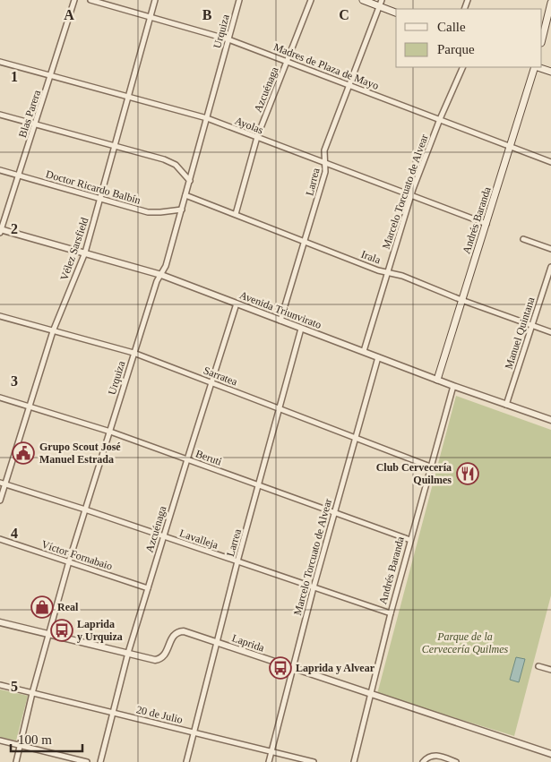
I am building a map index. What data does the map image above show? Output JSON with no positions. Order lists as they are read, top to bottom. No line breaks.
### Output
{"streets":{"main road":["Andrés Baranda"],"street":["Urquiza","Madres de Plaza de Mayo","Azcuénaga","Blas Parera","Ayolas","Larrea","Doctor Ricardo Balbín","Marcelo Torcuato de Alvear","Vélez Sarsfield","Irala","Avenida Triunvirato","Manuel Quintana","Sarratea","Beruti","Lavalleja","Víctor Fornabaio","Laprida","20 de Julio"]},"crossings":[["Urquiza","Madres de Plaza de Mayo"],["Urquiza","Ayolas"],["Urquiza","Doctor Ricardo Balbín"],["Urquiza","Irala"],["Urquiza","Avenida Triunvirato"],["Urquiza","Sarratea"],["Urquiza","Beruti"],["Urquiza","Lavalleja"],["Urquiza","Víctor Fornabaio"],["Urquiza","Laprida"],["Urquiza","20 de Julio"],["Madres de Plaza de Mayo","Azcuénaga"],["Madres de Plaza de Mayo","Larrea"],["Madres de Plaza de Mayo","Marcelo Torcuato de Alvear"],["Madres de Plaza de Mayo","Andrés Baranda"],["Madres de Plaza de Mayo","Vélez Sarsfield"],["Azcuénaga","Ayolas"],["Azcuénaga","Irala"],["Azcuénaga","Avenida Triunvirato"],["Azcuénaga","Sarratea"],["Azcuénaga","Beruti"],["Azcuénaga","Lavalleja"],["Azcuénaga","Víctor Fornabaio"],["Azcuénaga","Laprida"],["Azcuénaga","20 de Julio"],["Blas Parera","Ayolas"],["Blas Parera","Doctor Ricardo Balbín"],["Blas Parera","Avenida Triunvirato"],["Ayolas","Larrea"],["Ayolas","Marcelo Torcuato de Alvear"],["Ayolas","Andrés Baranda"],["Ayolas","Vélez Sarsfield"],["Larrea","Irala"],["Larrea","Avenida Triunvirato"],["Larrea","Sarratea"],["Larrea","Beruti"],["Larrea","Lavalleja"],["Larrea","Laprida"],["Larrea","20 de Julio"],["Doctor Ricardo Balbín","Vélez Sarsfield"],["Marcelo Torcuato de Alvear","Irala"],["Marcelo Torcuato de Alvear","Avenida Triunvirato"],["Marcelo Torcuato de Alvear","Sarratea"],["Marcelo Torcuato de Alvear","Beruti"],["Marcelo Torcuato de Alvear","Lavalleja"],["Marcelo Torcuato de Alvear","Laprida"],["Marcelo Torcuato de Alvear","20 de Julio"],["Andrés Baranda","Irala"],["Andrés Baranda","Avenida Triunvirato"],["Andrés Baranda","Sarratea"],["Andrés Baranda","Beruti"],["Andrés Baranda","Lavalleja"],["Andrés Baranda","Laprida"],["Vélez Sarsfield","Avenida Triunvirato"],["Vélez Sarsfield","Sarratea"],["Vélez Sarsfield","Beruti"],["Vélez Sarsfield","Lavalleja"],["Irala","Manuel Quintana"],["Avenida Triunvirato","Manuel Quintana"]],"parks":["Parque de la Cervecería Quilmes"],"places":{"public building":["Grupo Scout José Manuel Estrada"],"restaurant":["Club Cervecería Quilmes"],"shop":["Real"],"bus stop":["Laprida y Urquiza","Laprida y Alvear"]},"legend":["Calle","Parque"],"scale_bar":"100 m","grid":{"columns":["A","B","C"],"rows":["1","2","3","4","5"]}}
